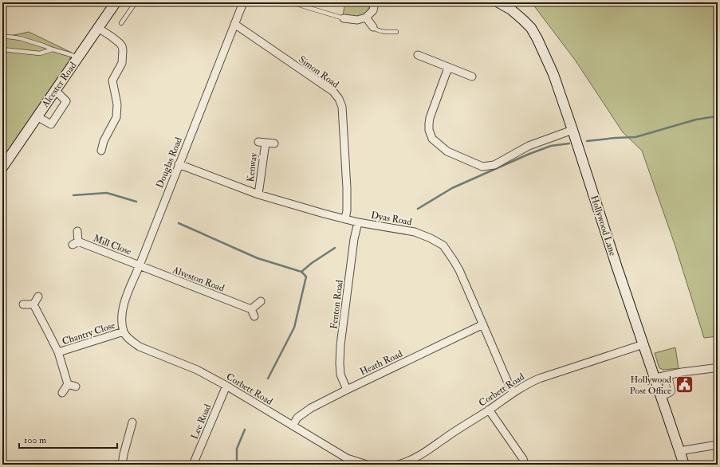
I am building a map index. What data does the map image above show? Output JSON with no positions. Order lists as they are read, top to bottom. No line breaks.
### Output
{"streets":{"street":["Simon Road","Alcester Road","Douglas Road","Kenway","Dyas Road","Hollywood Lane","Mill Close","Alveston Road","Fenton Road","Chantry Close","Heath Road","Corbett Road","Lee Road"]},"crossings":[["Simon Road","Douglas Road"],["Simon Road","Dyas Road"],["Douglas Road","Dyas Road"],["Douglas Road","Mill Close"],["Douglas Road","Alveston Road"],["Douglas Road","Chantry Close"],["Douglas Road","Corbett Road"],["Kenway","Dyas Road"],["Dyas Road","Fenton Road"],["Dyas Road","Heath Road"],["Dyas Road","Corbett Road"],["Hollywood Lane","Corbett Road"],["Mill Close","Alveston Road"],["Fenton Road","Heath Road"],["Chantry Close","Corbett Road"],["Heath Road","Corbett Road"],["Corbett Road","Lee Road"]],"places":{"public building":["Hollywood Post Office"]},"scale_bar":"100 m"}
